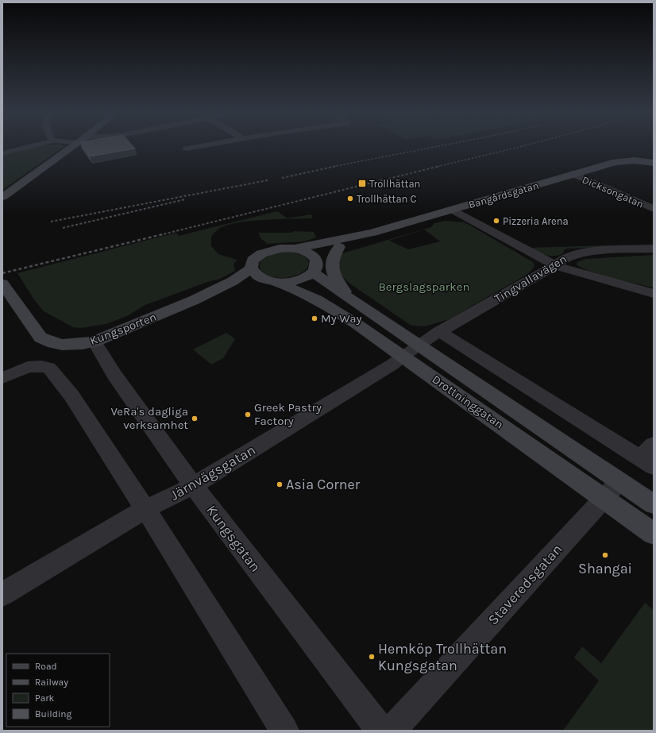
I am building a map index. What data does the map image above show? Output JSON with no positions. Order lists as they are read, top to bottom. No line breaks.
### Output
{"streets":{"street":["Dicksongatan","Bangårdsgatan","Tingvallavägen","Kungsporten","Drottninggatan","Järnvägsgatan","Kungsgatan","Staveredsgatan"]},"crossings":[["Dicksongatan","Bangårdsgatan"],["Bangårdsgatan","Kungsporten"],["Tingvallavägen","Drottninggatan"],["Tingvallavägen","Järnvägsgatan"],["Kungsporten","Drottninggatan"],["Kungsporten","Kungsgatan"],["Drottninggatan","Järnvägsgatan"],["Drottninggatan","Staveredsgatan"],["Järnvägsgatan","Kungsgatan"]],"parks":["Bergslagsparken"],"places":{"transit":["Trollhättan"],"other":["Trollhättan C","Pizzeria Arena","My Way","Greek Pastry Factory","VeRa's dagliga verksamhet","Asia Corner","Shangai","Hemköp Trollhättan Kungsgatan"]},"legend":["Road","Railway","Park","Building"]}
